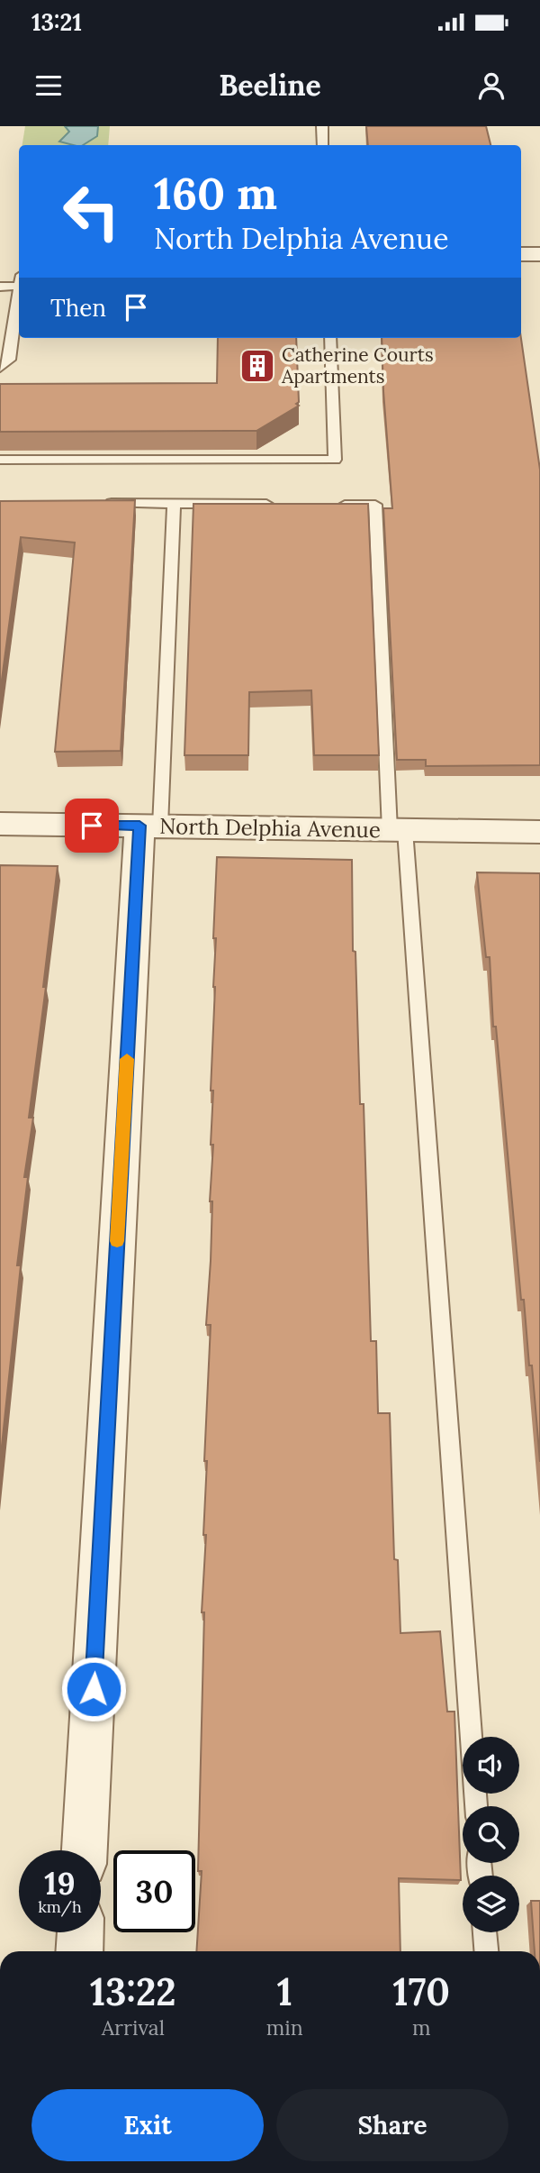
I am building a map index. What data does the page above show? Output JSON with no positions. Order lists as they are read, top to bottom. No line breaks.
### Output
{"streets":{"street":["North Delphia Avenue"]},"places":{"building":["Catherine Courts Apartments"]},"page":{"status":"13:21","header":"Beeline","turn":["160 m","North Delphia Avenue"],"then":"Then","speed":"19 km/h","limit":"30","eta":["13:22","Arrival","1","min","170","m"],"buttons":["Exit","Share"]}}
